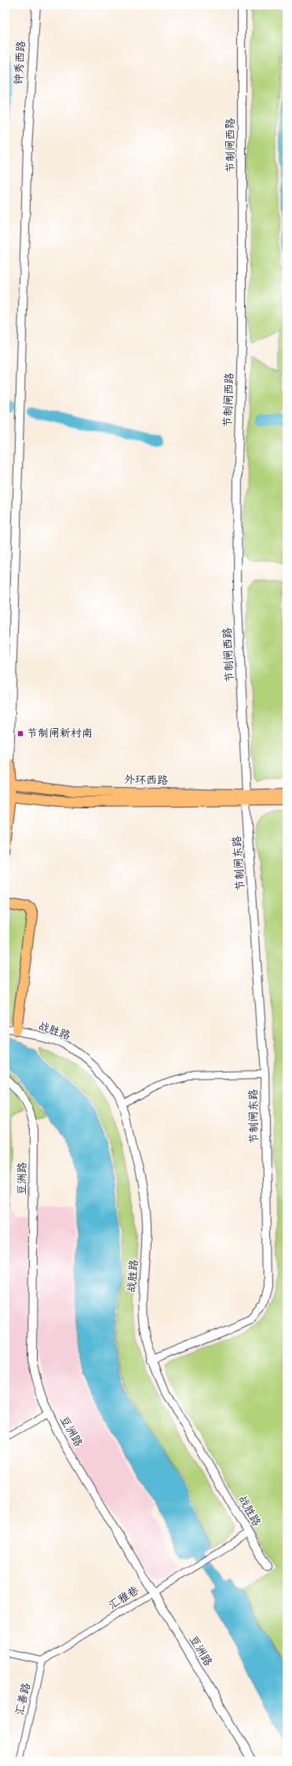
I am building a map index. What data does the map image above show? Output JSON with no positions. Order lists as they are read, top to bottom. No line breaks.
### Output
{"streets":{"main road":["钟秀西路","外环西路"],"street":["节制闸西路","节制闸东路","战胜路","豆洲路","汇雅巷","汇善路"]},"crossings":[["钟秀西路","外环西路"],["节制闸西路","外环西路"],["节制闸西路","节制闸东路"],["外环西路","节制闸东路"],["节制闸东路","战胜路"],["战胜路","汇雅巷"],["豆洲路","汇雅巷"],["汇雅巷","汇善路"]],"places":{"transit":["节制闸新村南"]}}
